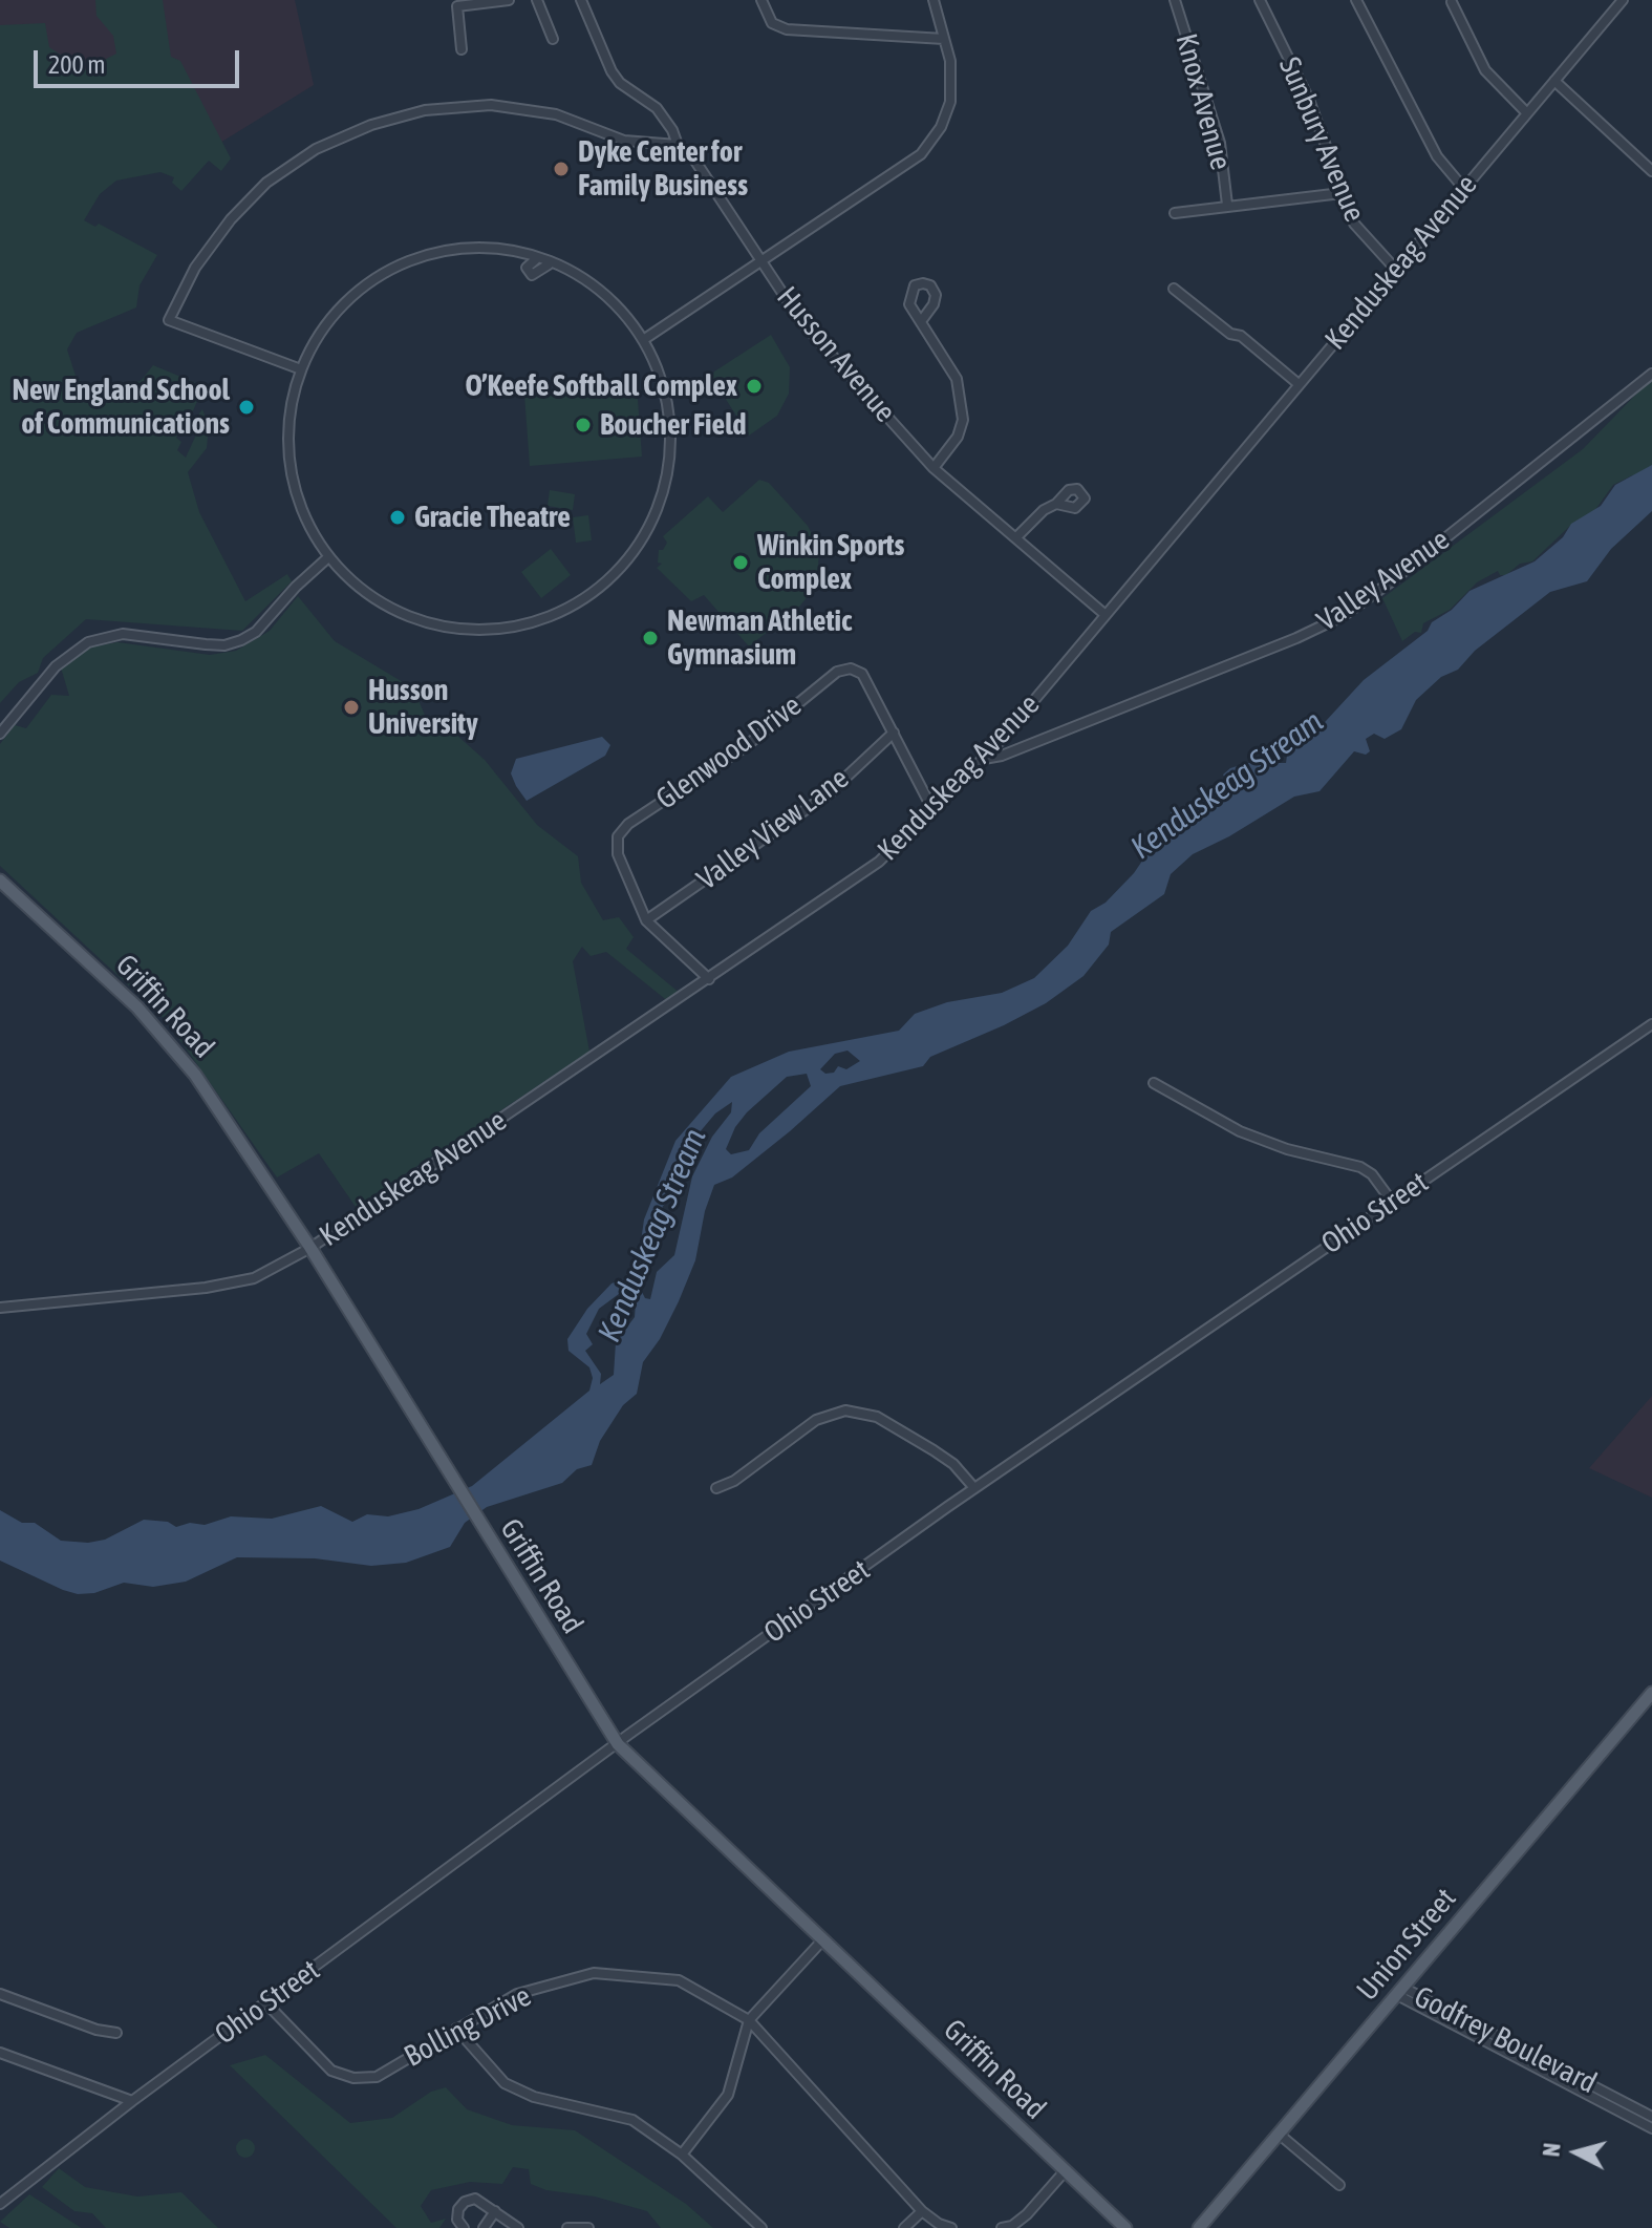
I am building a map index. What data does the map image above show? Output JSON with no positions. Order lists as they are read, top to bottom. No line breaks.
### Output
{"streets":{"main road":["Griffin Road","Union Street"],"street":["Knox Avenue","Sunbury Avenue","Kenduskeag Avenue","Husson Avenue","Valley Avenue","Glenwood Drive","Valley View Lane","Ohio Street","Bolling Drive","Godfrey Boulevard"]},"crossings":[["Sunbury Avenue","Kenduskeag Avenue"],["Kenduskeag Avenue","Husson Avenue"],["Kenduskeag Avenue","Valley Avenue"],["Kenduskeag Avenue","Glenwood Drive"],["Kenduskeag Avenue","Griffin Road"],["Glenwood Drive","Valley View Lane"],["Griffin Road","Ohio Street"],["Ohio Street","Bolling Drive"],["Union Street","Godfrey Boulevard"]],"water":["Kenduskeag Stream"],"places":["Dyke Center for Family Business","O’Keefe Softball Complex","New England School of Communications","Boucher Field","Gracie Theatre","Winkin Sports Complex","Newman Athletic Gymnasium","Husson University"],"scale_bar":"200 m","north":"left"}
